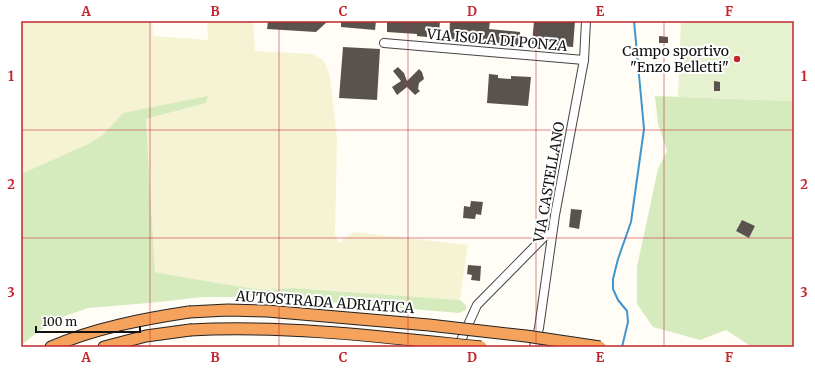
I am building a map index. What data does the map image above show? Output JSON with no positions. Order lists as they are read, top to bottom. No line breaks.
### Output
{"streets":{"highway":["AUTOSTRADA ADRIATICA"],"street":["VIA ISOLA DI PONZA","VIA CASTELLANO"]},"crossings":[["VIA ISOLA DI PONZA","VIA CASTELLANO"]],"places":["Campo sportivo \"Enzo Belletti\""],"scale_bar":"100 m","grid":{"columns":["A","B","C","D","E","F"],"rows":["1","2","3"]}}
